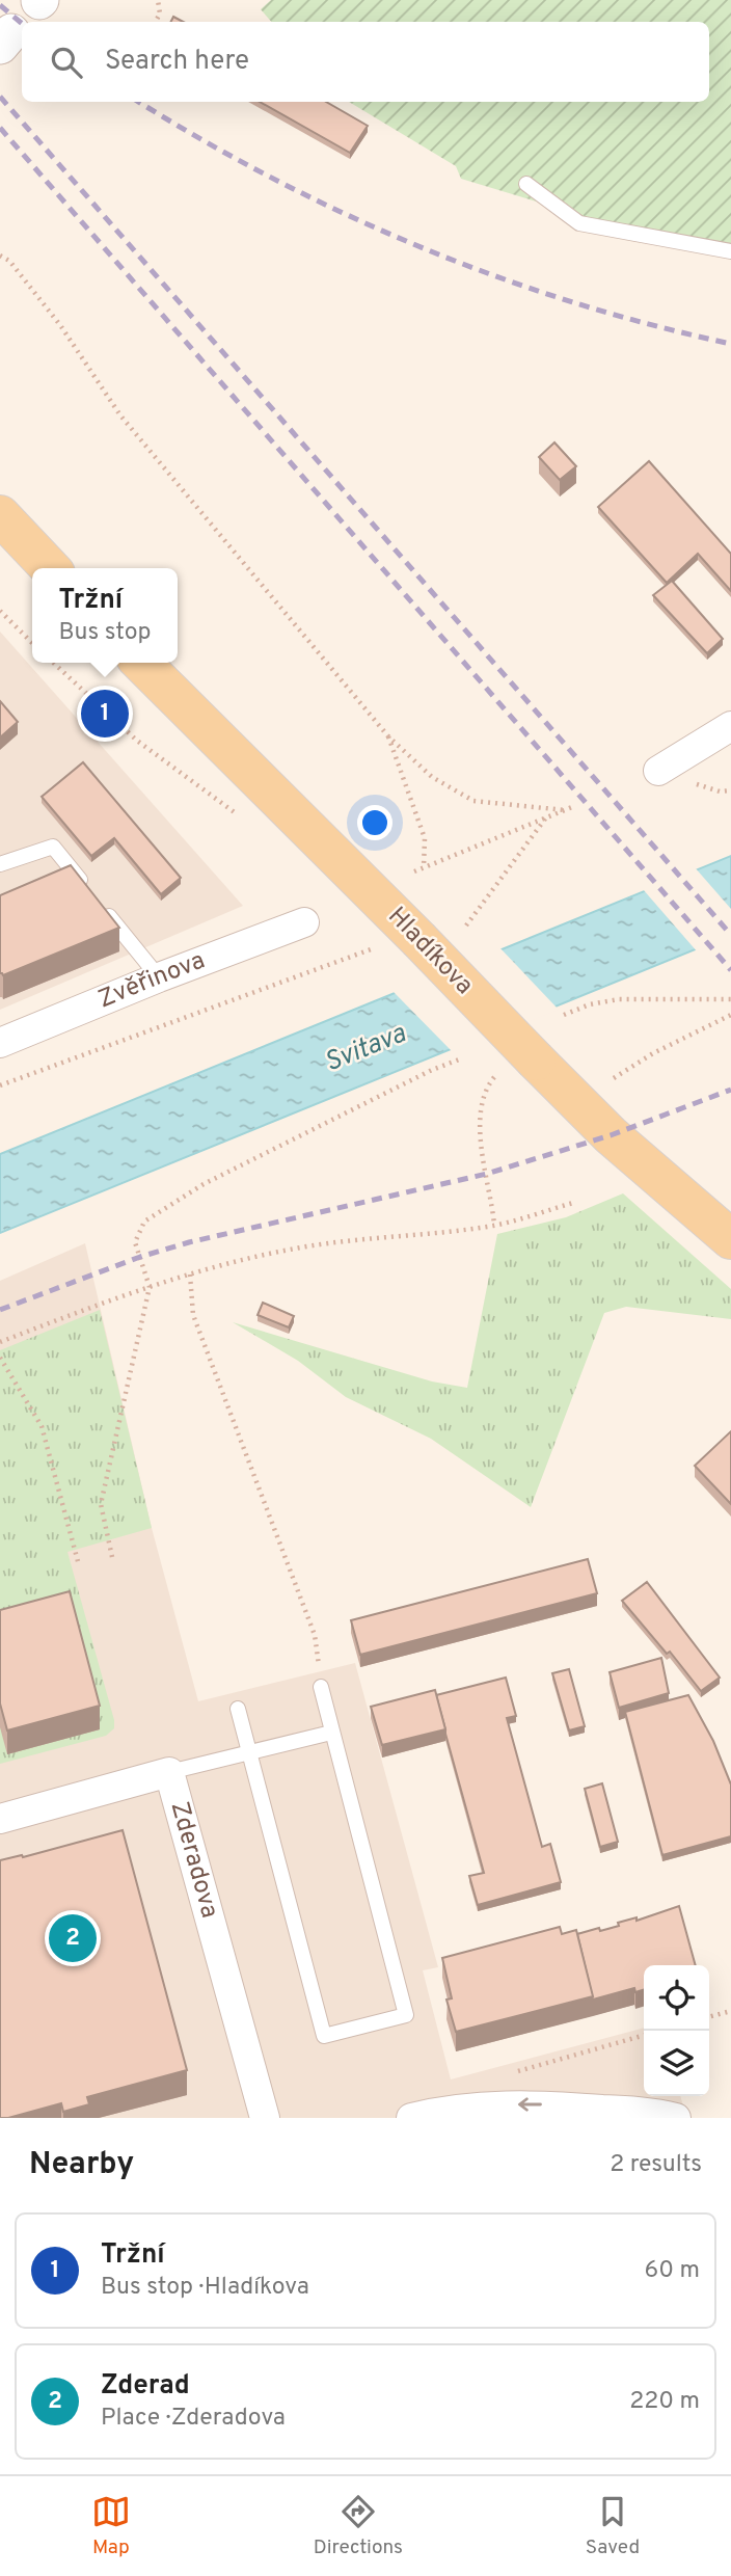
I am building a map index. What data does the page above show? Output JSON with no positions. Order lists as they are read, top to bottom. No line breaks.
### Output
{"streets":{"main road":["Hladíkova"],"street":["Zvěřinova","Zderadova"]},"water":["Svitava"],"page":{"search":"Search here","popup":["Tržní","Bus stop"],"pins":["1","2"],"heading":["Nearby","2 results"],"list":[{"mark":"1","name":"Tržní","note":"Bus stop · Hladíkova","value":"60 m"},{"mark":"2","name":"Zderad","note":"Place · Zderadova","value":"220 m"}],"nav":["Map","Directions","Saved"]}}
